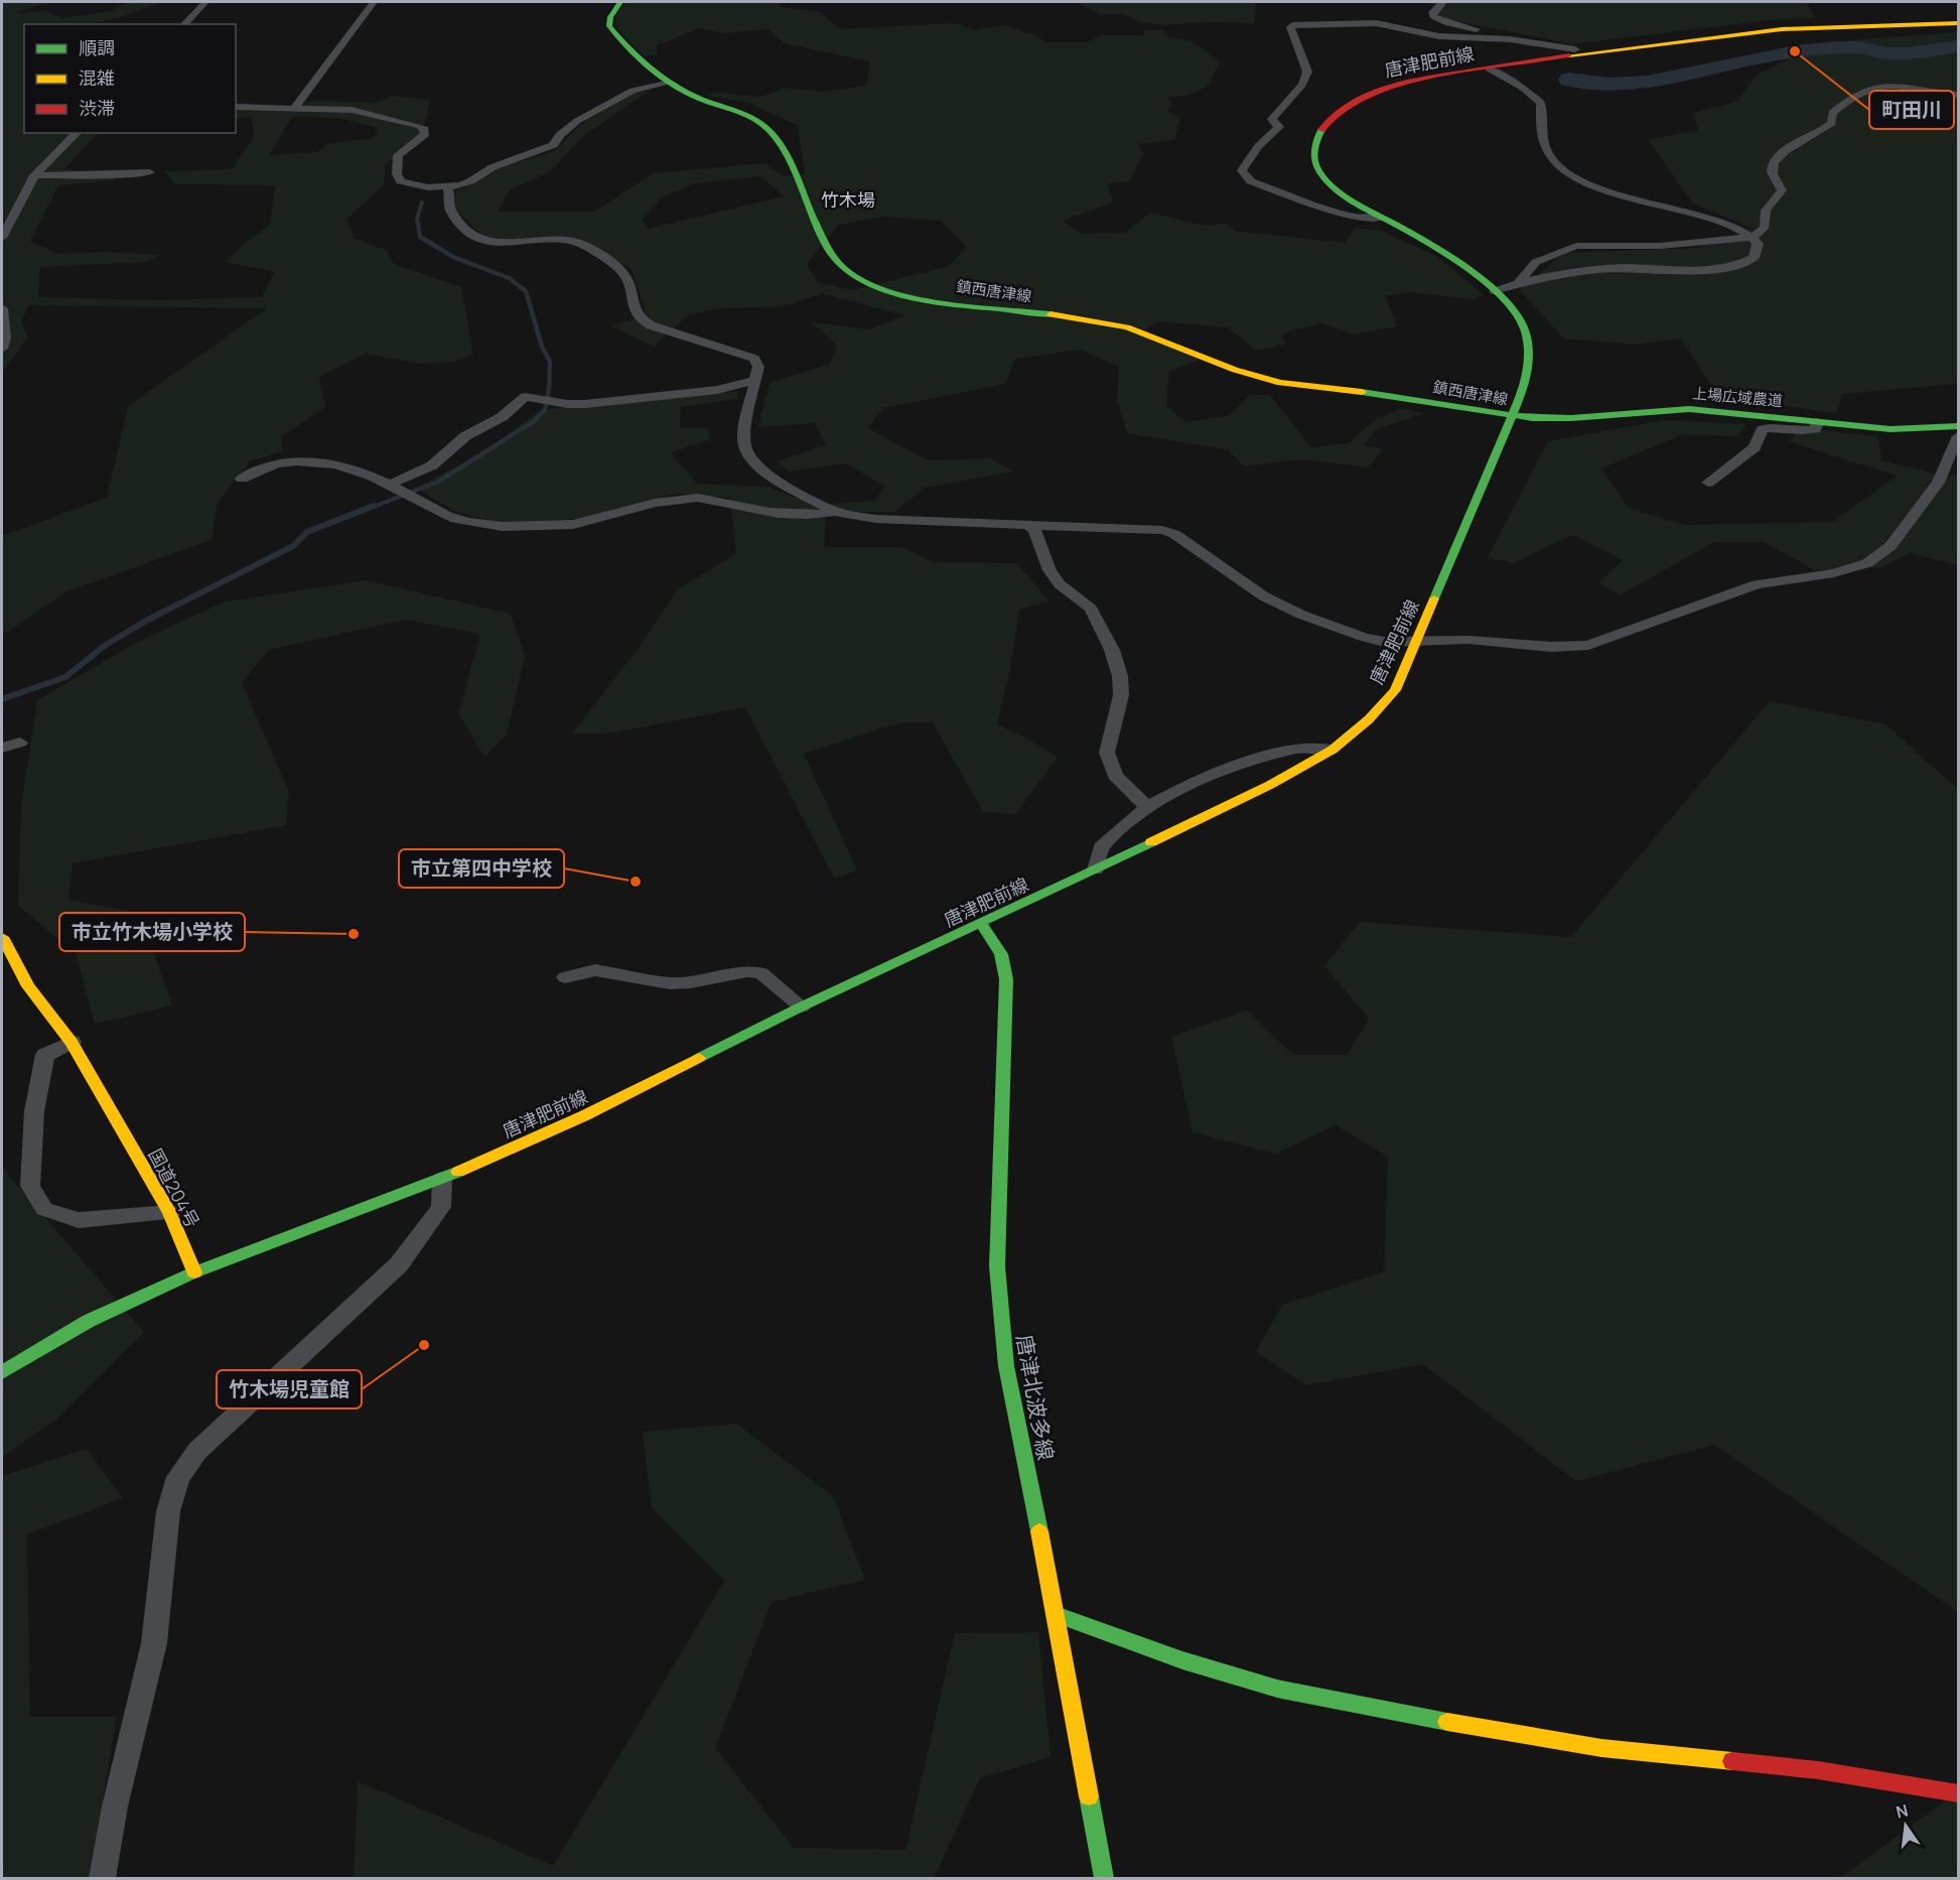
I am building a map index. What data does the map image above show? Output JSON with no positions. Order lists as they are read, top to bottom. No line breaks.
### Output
{"streets":{"main road":["唐津肥前線","鎮西唐津線","上場広域農道","国道204号","唐津北波多線"]},"crossings":[["唐津肥前線","鎮西唐津線"],["唐津肥前線","上場広域農道"],["唐津肥前線","国道204号"],["唐津肥前線","唐津北波多線"],["鎮西唐津線","上場広域農道"]],"districts":["竹木場"],"places":["町田川","市立第四中学校","市立竹木場小学校","竹木場児童館"],"legend":["順調","混雑","渋滞"],"north":"top"}
